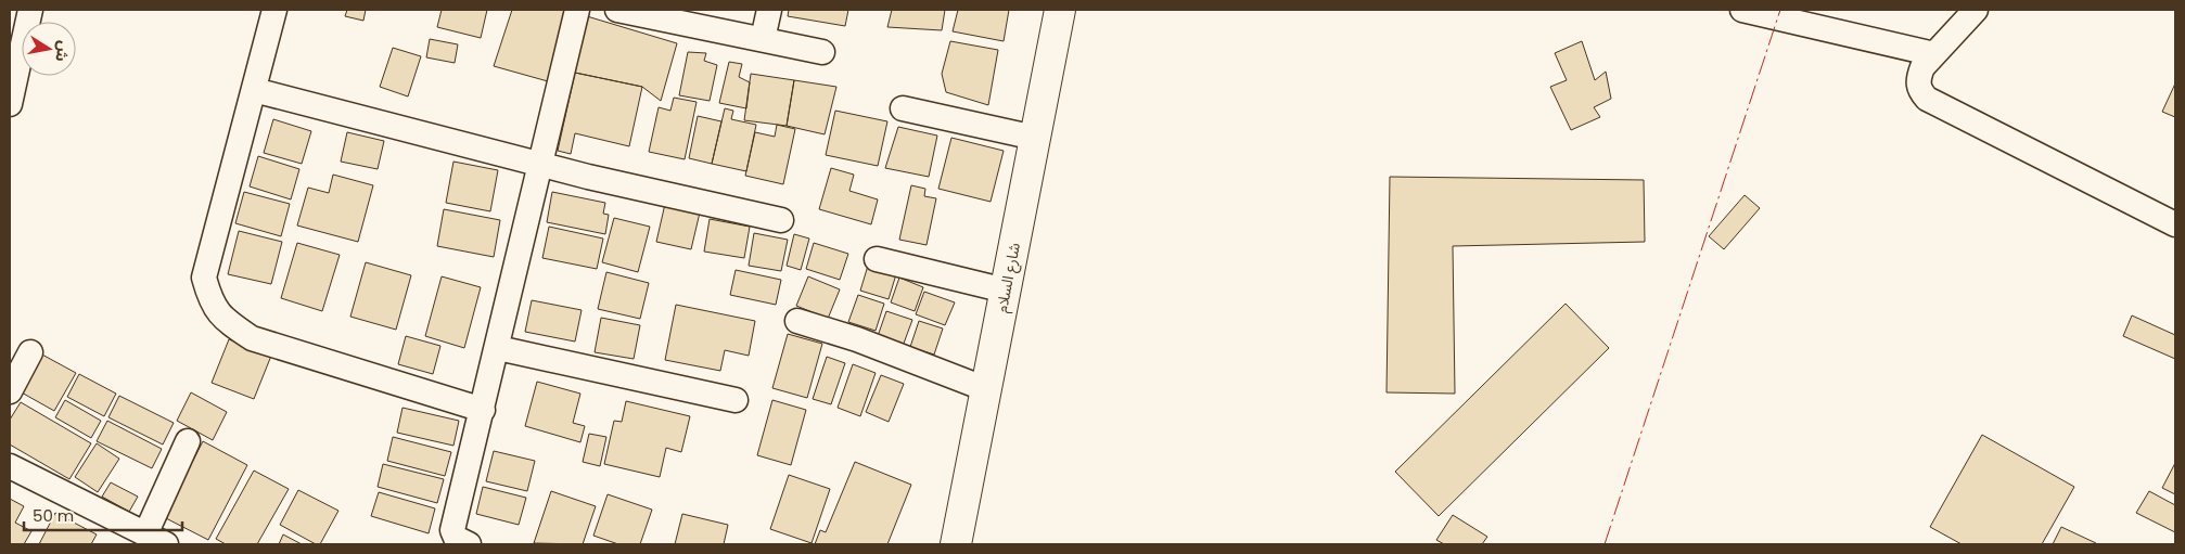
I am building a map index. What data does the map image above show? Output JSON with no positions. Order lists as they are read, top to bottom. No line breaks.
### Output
{"streets":{"main road":["شارع السلام"]},"scale_bar":"50 m","north":"right"}
